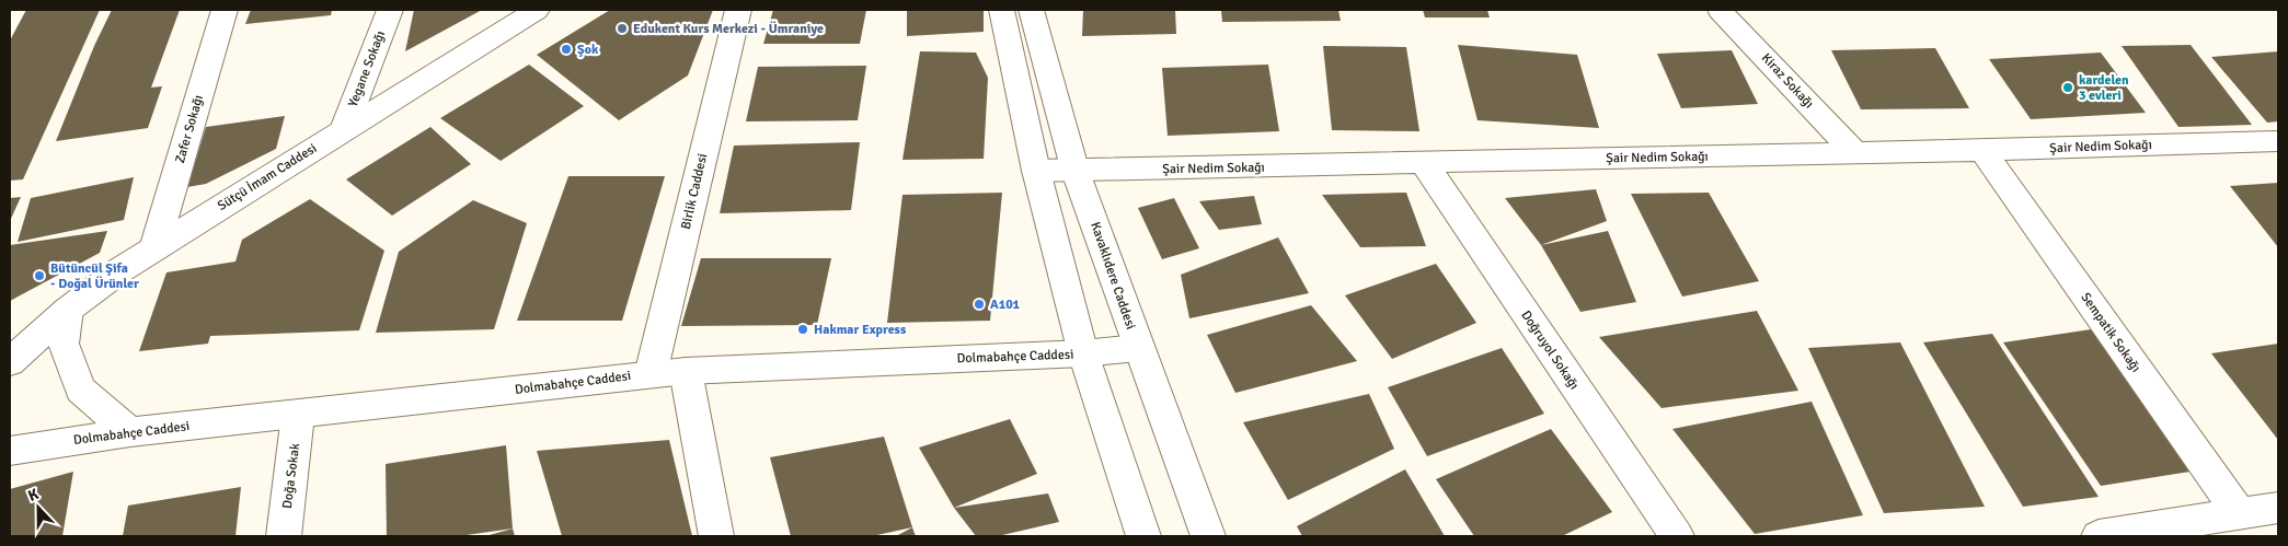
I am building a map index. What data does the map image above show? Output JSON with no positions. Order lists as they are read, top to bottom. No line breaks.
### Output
{"streets":{"street":["Yegane Sokağı","Kiraz Sokağı","Zafer Sokağı","Şair Nedim Sokağı","Sütçü İmam Caddesi","Birlik Caddesi","Kavaklıdere Caddesi","Sempatik Sokağı","Doğruyol Sokağı","Dolmabahçe Caddesi","Doğa Sokak"]},"crossings":[["Yegane Sokağı","Sütçü İmam Caddesi"],["Kiraz Sokağı","Şair Nedim Sokağı"],["Zafer Sokağı","Sütçü İmam Caddesi"],["Şair Nedim Sokağı","Kavaklıdere Caddesi"],["Şair Nedim Sokağı","Sempatik Sokağı"],["Şair Nedim Sokağı","Doğruyol Sokağı"],["Birlik Caddesi","Dolmabahçe Caddesi"],["Kavaklıdere Caddesi","Dolmabahçe Caddesi"],["Dolmabahçe Caddesi","Doğa Sokak"]],"places":["Edukent Kurs Merkezi - Ümraniye","Şok","kardelen 3 evleri","Bütüncül Şifa - Doğal Ürünler","A101","Hakmar Express"],"north":"top"}
